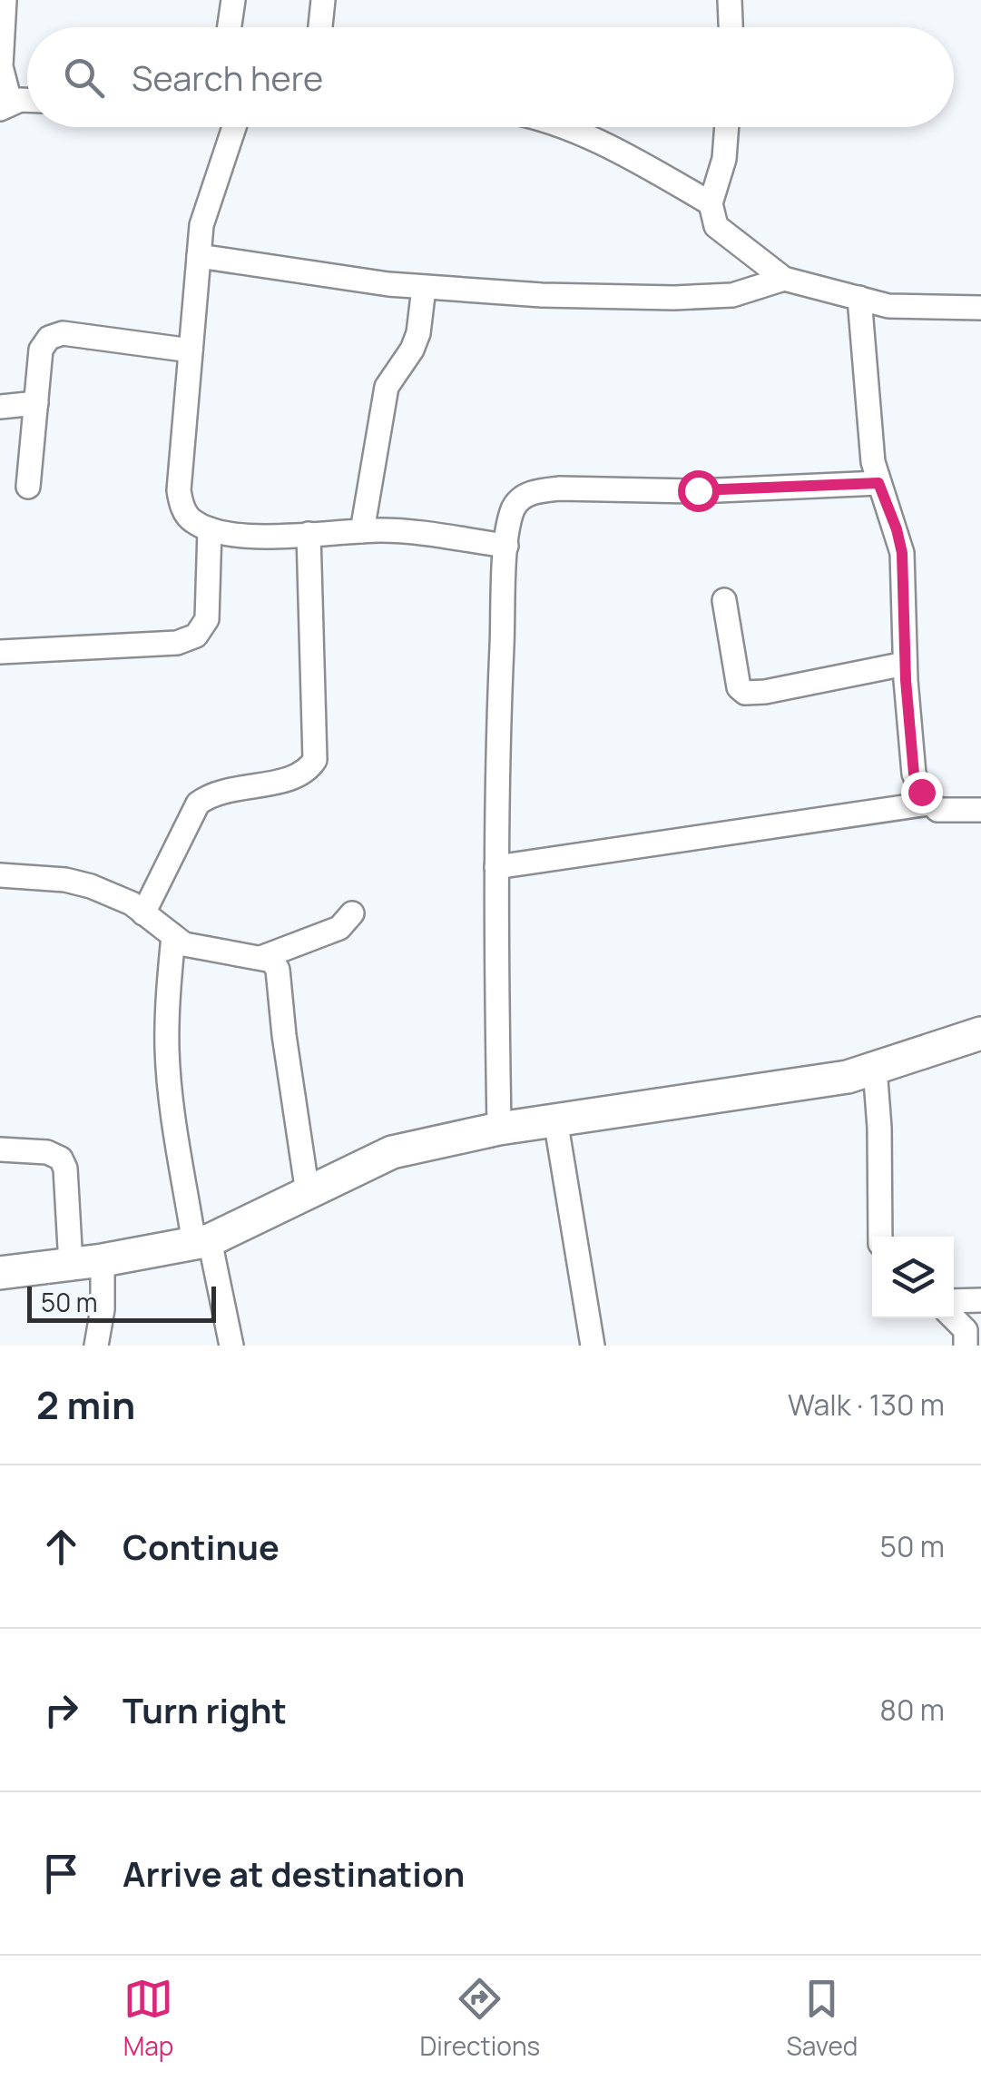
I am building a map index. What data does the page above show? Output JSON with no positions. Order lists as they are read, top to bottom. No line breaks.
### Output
{"scale_bar":"50 m","page":{"search":"Search here","scale":"50 m","heading":["2 min","Walk · 130 m"],"list":[["Continue","50 m"],["Turn right","80 m"],"Arrive at destination"],"nav":["Map","Directions","Saved"]}}
